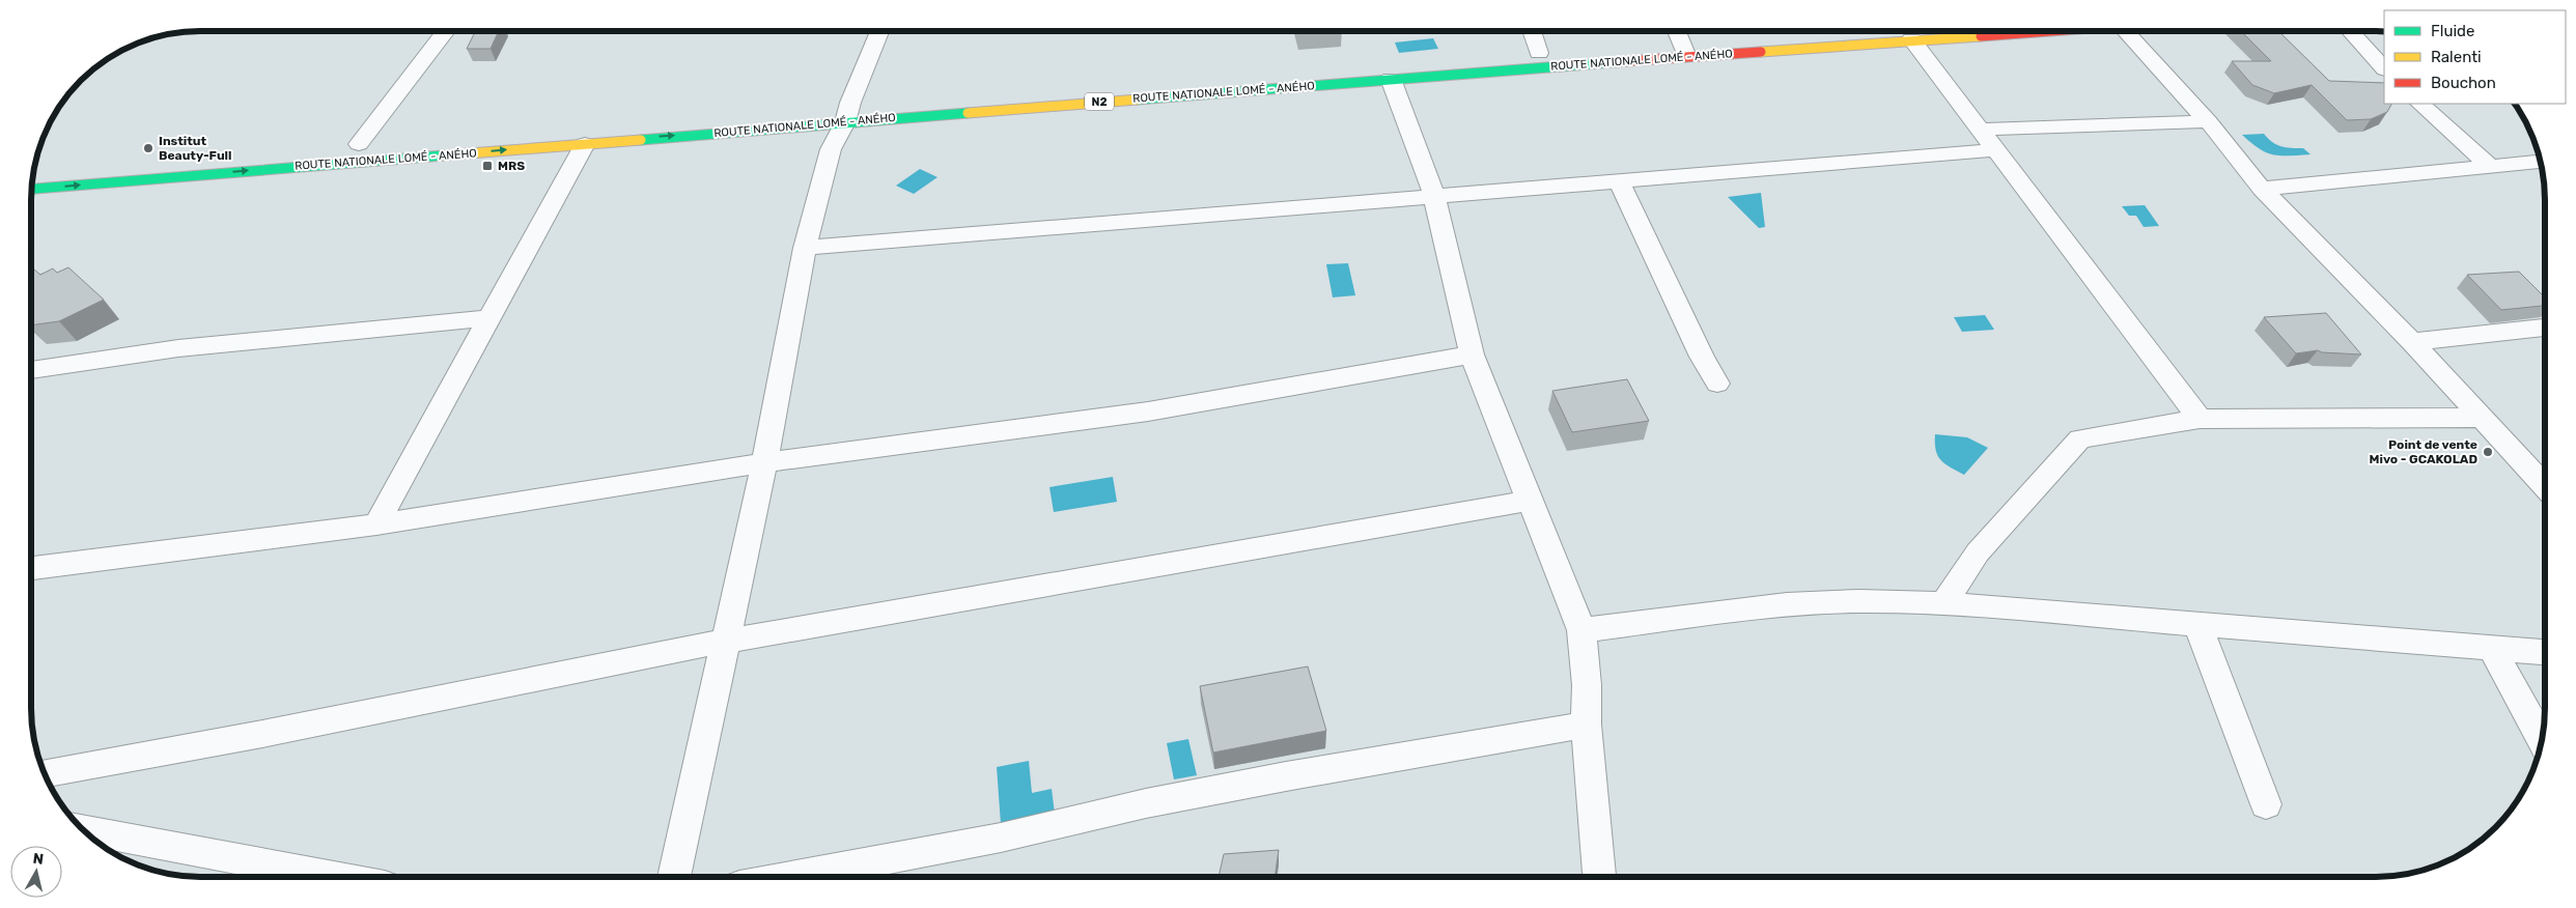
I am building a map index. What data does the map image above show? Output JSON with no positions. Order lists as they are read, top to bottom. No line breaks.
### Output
{"streets":{"highway":["ROUTE NATIONALE LOMÉ - ANÉHO","N2"]},"one_way":["ROUTE NATIONALE LOMÉ - ANÉHO"],"places":{"other":["Institut Beauty-Full","Point de vente Mivo - GCAKOLAD"],"transit":["MRS"]},"legend":["Fluide","Ralenti","Bouchon"],"north":"top"}
